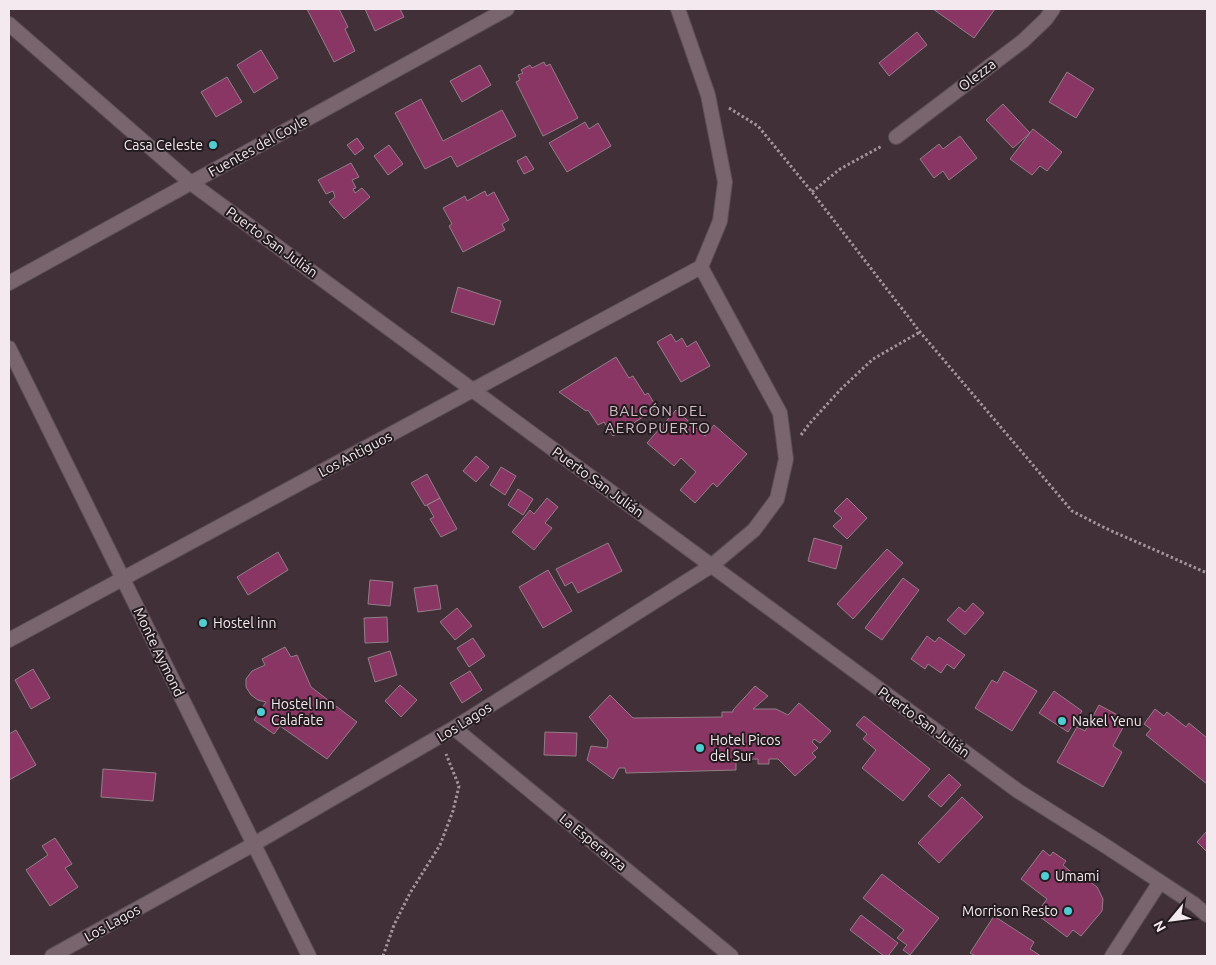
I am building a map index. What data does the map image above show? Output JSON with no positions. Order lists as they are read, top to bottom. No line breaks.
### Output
{"streets":{"street":["Olezza","Fuentes del Coyle","Puerto San Julián","Los Antiguos","Monte Aymond","Los Lagos","La Esperanza"]},"crossings":[["Fuentes del Coyle","Puerto San Julián"],["Puerto San Julián","Los Antiguos"],["Puerto San Julián","Los Lagos"],["Los Antiguos","Monte Aymond"],["Los Antiguos","Los Lagos"],["Monte Aymond","Los Lagos"],["Los Lagos","La Esperanza"]],"districts":["BALCÓN DEL AEROPUERTO"],"places":["Casa Celeste","Hostel inn","Hostel Inn Calafate","Nakel Yenu","Hotel Picos del Sur","Umami","Morrison Resto"],"north":"bottom left"}
